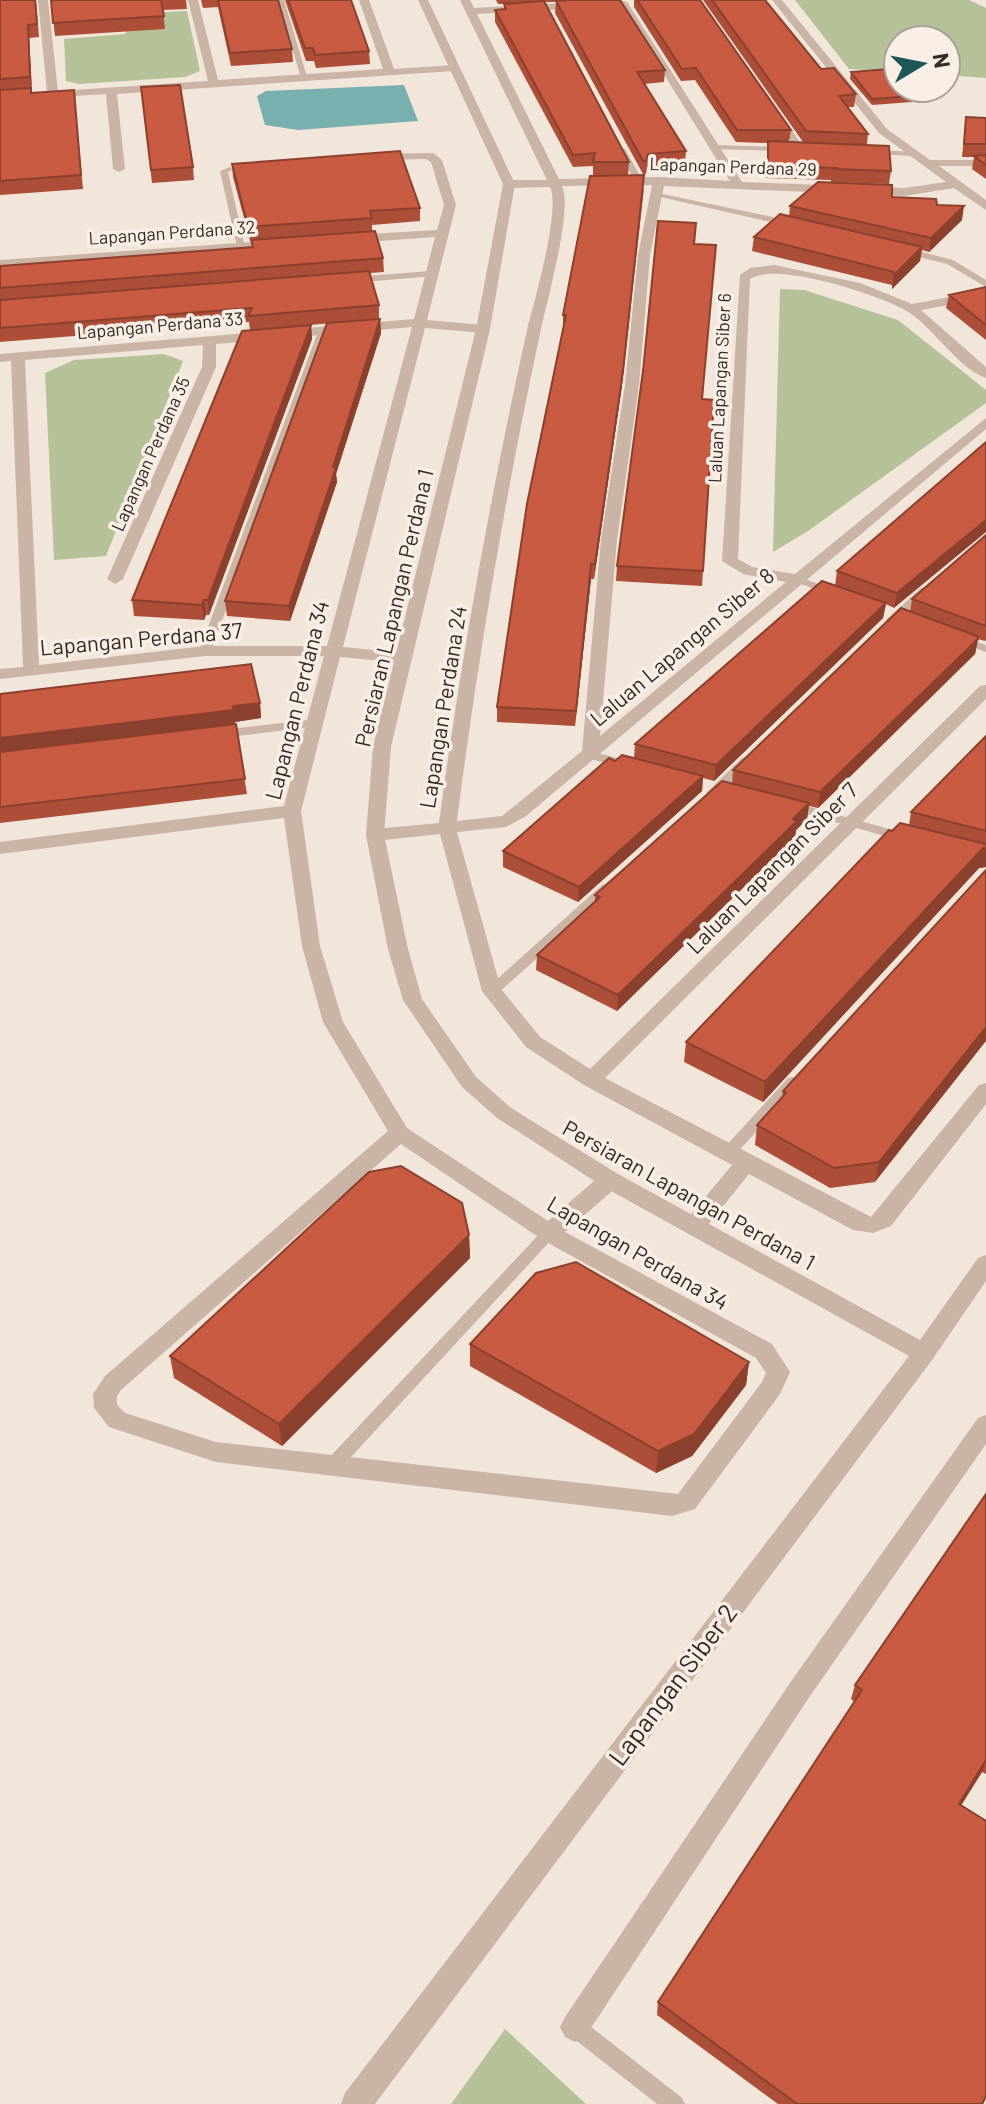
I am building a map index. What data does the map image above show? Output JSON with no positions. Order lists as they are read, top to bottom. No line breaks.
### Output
{"streets":{"street":["Lapangan Perdana 29","Lapangan Perdana 32","Lapangan Perdana 33","Laluan Lapangan Siber 6","Lapangan Perdana 35","Persiaran Lapangan Perdana 1","Lapangan Perdana 37","Laluan Lapangan Siber 8","Lapangan Perdana 34","Lapangan Perdana 24","Laluan Lapangan Siber 7","Lapangan Siber 2"]},"crossings":[["Lapangan Perdana 29","Persiaran Lapangan Perdana 1"],["Lapangan Perdana 29","Lapangan Perdana 24"],["Lapangan Perdana 33","Lapangan Perdana 35"],["Lapangan Perdana 33","Persiaran Lapangan Perdana 1"],["Lapangan Perdana 33","Lapangan Perdana 34"],["Laluan Lapangan Siber 6","Laluan Lapangan Siber 8"],["Persiaran Lapangan Perdana 1","Lapangan Perdana 37"],["Persiaran Lapangan Perdana 1","Laluan Lapangan Siber 8"],["Persiaran Lapangan Perdana 1","Lapangan Siber 2"],["Lapangan Perdana 37","Lapangan Perdana 34"],["Laluan Lapangan Siber 8","Lapangan Perdana 24"],["Lapangan Perdana 24","Laluan Lapangan Siber 7"]],"north":"right"}
